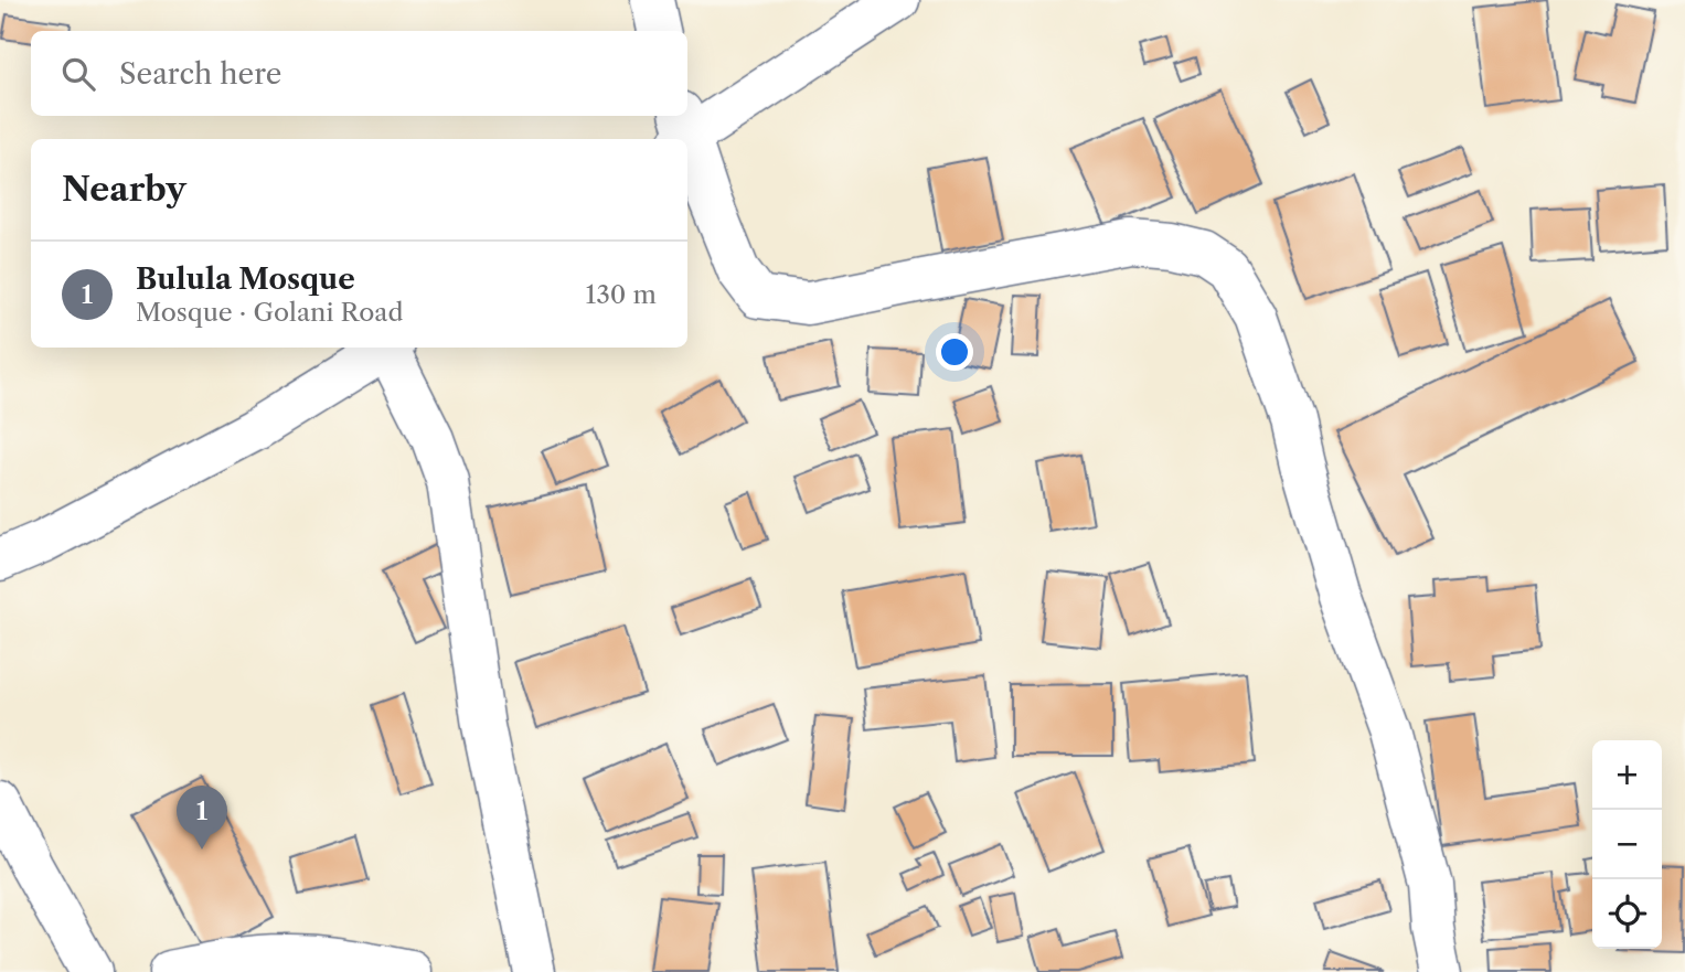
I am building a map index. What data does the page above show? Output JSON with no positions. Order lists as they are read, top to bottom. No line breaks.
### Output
{"page":{"search":"Search here","heading":"Nearby","list":[{"mark":"1","name":"Bulula Mosque","note":"Mosque · Golani Road","value":"130 m"}],"map_buttons":["+","−"],"pins":"1"}}
